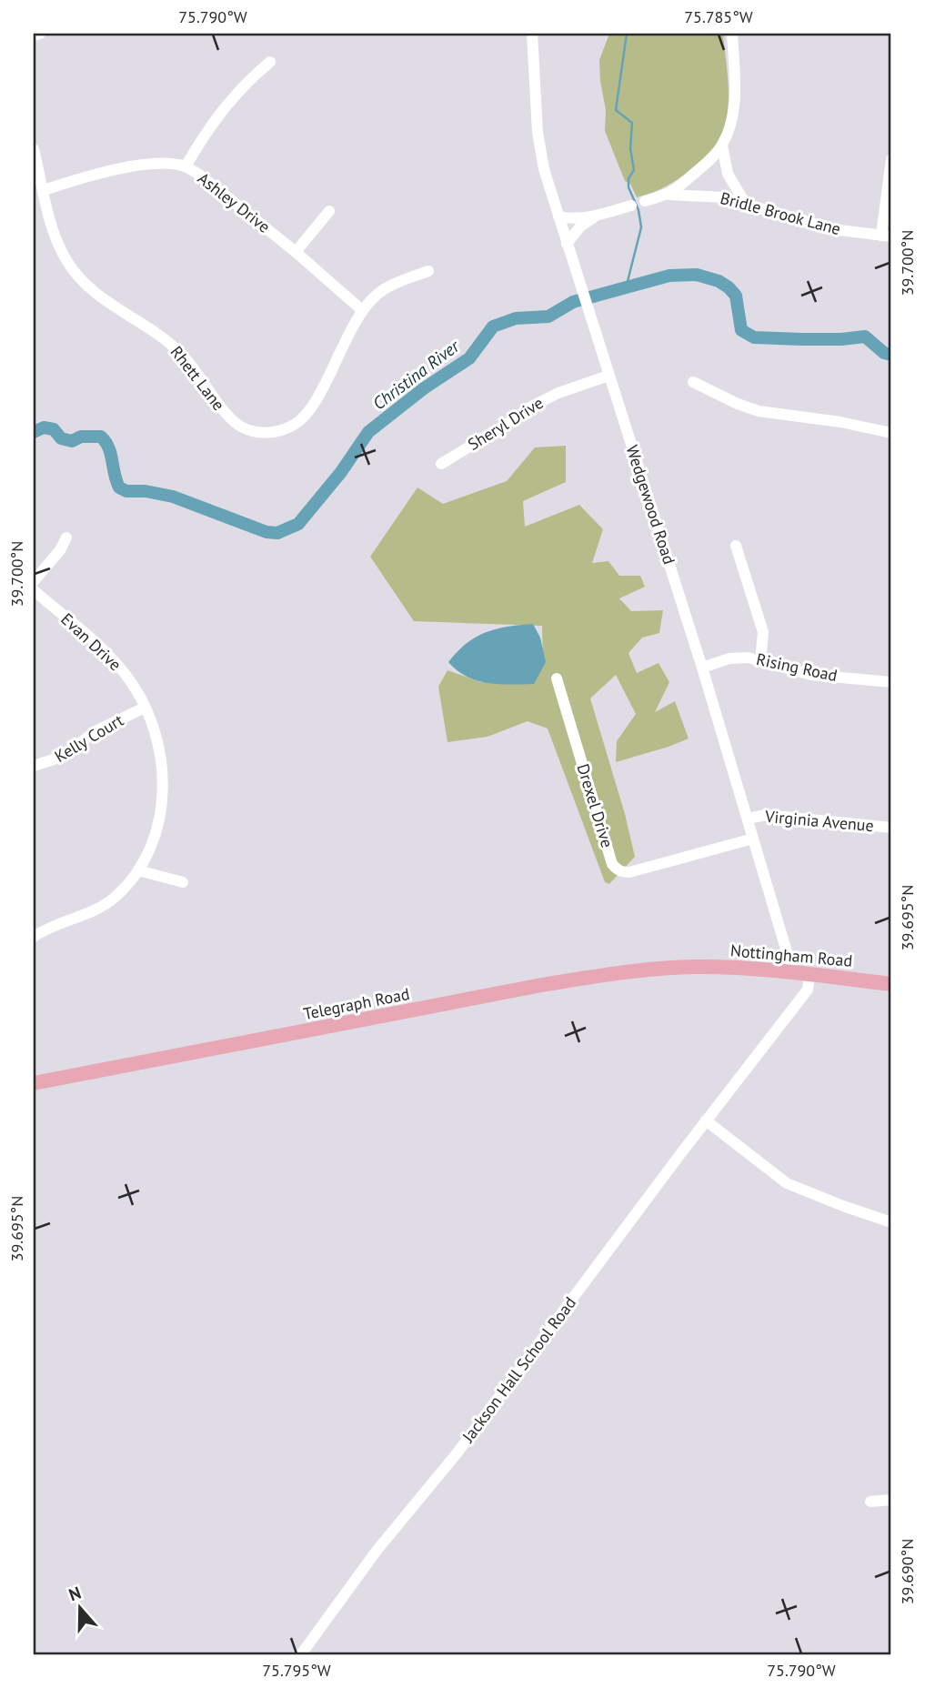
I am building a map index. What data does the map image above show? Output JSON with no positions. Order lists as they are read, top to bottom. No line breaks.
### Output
{"streets":{"main road":["Nottingham Road","Telegraph Road"],"street":["Ashley Drive","Bridle Brook Lane","Rhett Lane","Sheryl Drive","Wedgewood Road","Evan Drive","Rising Road","Kelly Court","Drexel Drive","Virginia Avenue","Jackson Hall School Road"]},"crossings":[["Ashley Drive","Rhett Lane"],["Sheryl Drive","Wedgewood Road"],["Wedgewood Road","Rising Road"],["Wedgewood Road","Drexel Drive"],["Wedgewood Road","Virginia Avenue"],["Wedgewood Road","Nottingham Road"],["Evan Drive","Kelly Court"],["Nottingham Road","Telegraph Road"],["Nottingham Road","Jackson Hall School Road"]],"water":["Christina River"],"north":"top","coordinates":["75.790°W","75.785°W","39.700°N","39.695°N","39.690°N","75.795°W"]}
